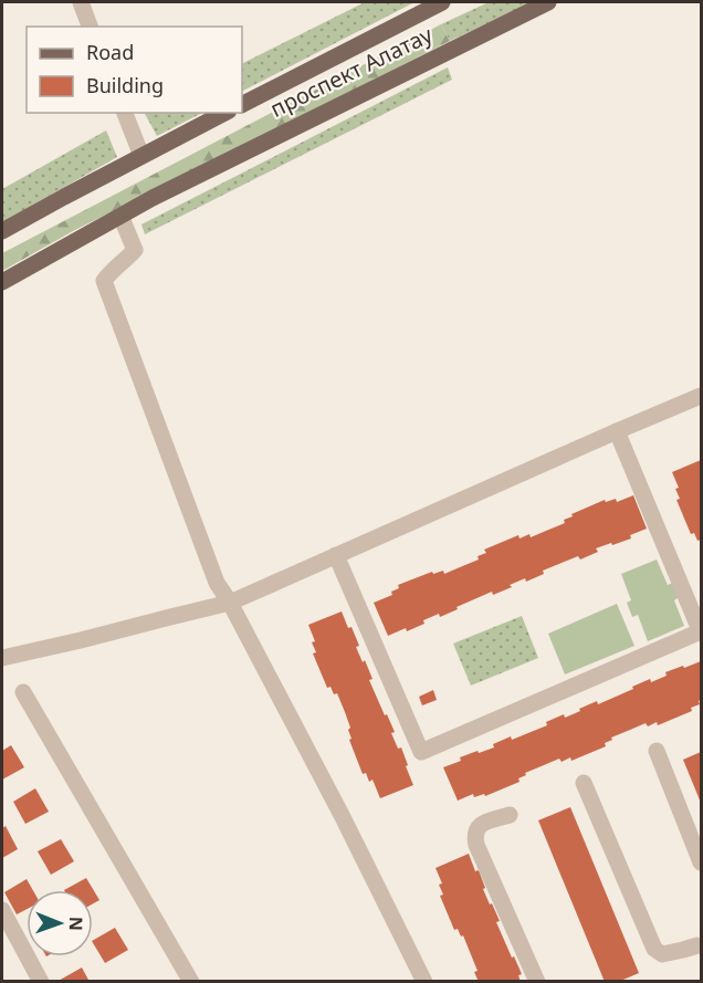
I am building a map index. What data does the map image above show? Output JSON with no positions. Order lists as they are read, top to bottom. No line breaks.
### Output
{"streets":{"main road":["проспект Алатау"]},"legend":["Road","Building"],"north":"right"}
